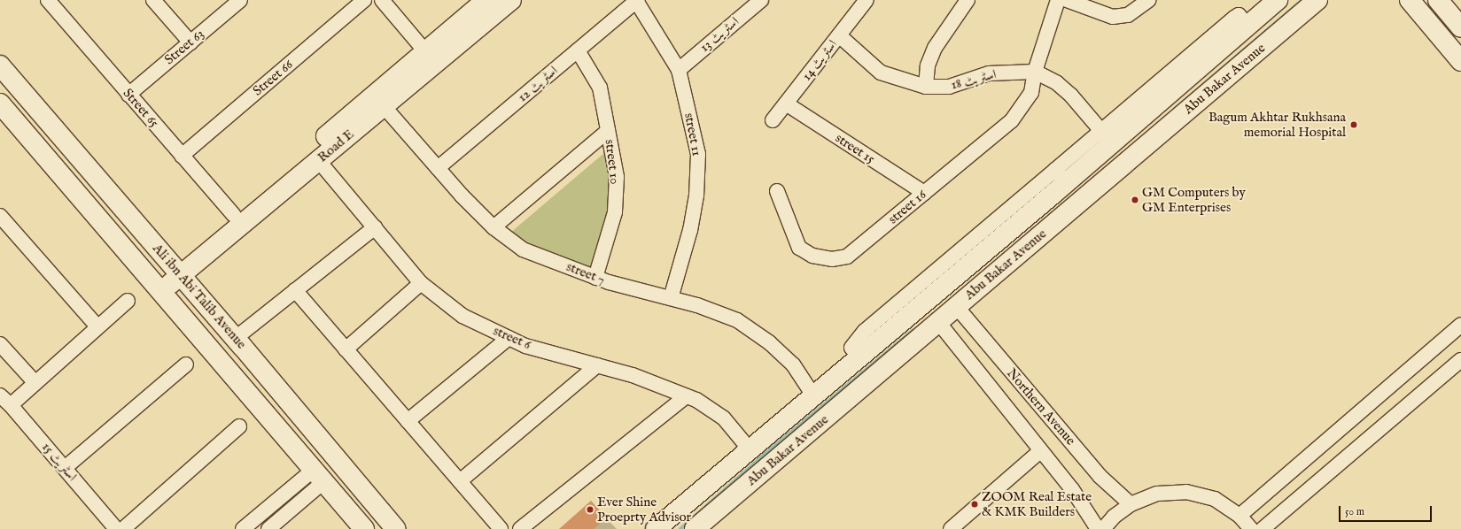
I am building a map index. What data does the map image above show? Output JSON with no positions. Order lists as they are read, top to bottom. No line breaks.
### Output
{"streets":{"main road":["Abu Bakar Avenue","Road E","Ali ibn Abi Talib Avenue"],"street":["اسٹریٹ 13","Street 63","اسٹریٹ 14","Street 66","اسٹریٹ 18","اسٹریٹ 12","Street 65","street 11","street 15","street 10","street 16","street 7","street 6","Northern Avenue","اسٹریٹ 15"]},"crossings":[["اسٹریٹ 13","street 11"],["Street 63","Street 65"],["اسٹریٹ 14","اسٹریٹ 18"],["اسٹریٹ 14","street 15"],["Street 66","Street 65"],["Abu Bakar Avenue","street 7"],["Abu Bakar Avenue","street 6"],["Abu Bakar Avenue","Northern Avenue"],["اسٹریٹ 18","street 16"],["اسٹریٹ 12","street 11"],["اسٹریٹ 12","street 10"],["اسٹریٹ 12","street 7"],["Street 65","Road E"],["street 11","street 7"],["Road E","street 7"],["Road E","Ali ibn Abi Talib Avenue"],["Road E","street 6"],["street 15","street 16"],["street 10","street 7"]],"places":["Bagum Akhtar Rukhsana memorial Hospital","GM Computers by GM Enterprises","ZOOM Real Estate & KMK Builders","Ever Shine Proeprty Advisor"],"scale_bar":"50 m"}
